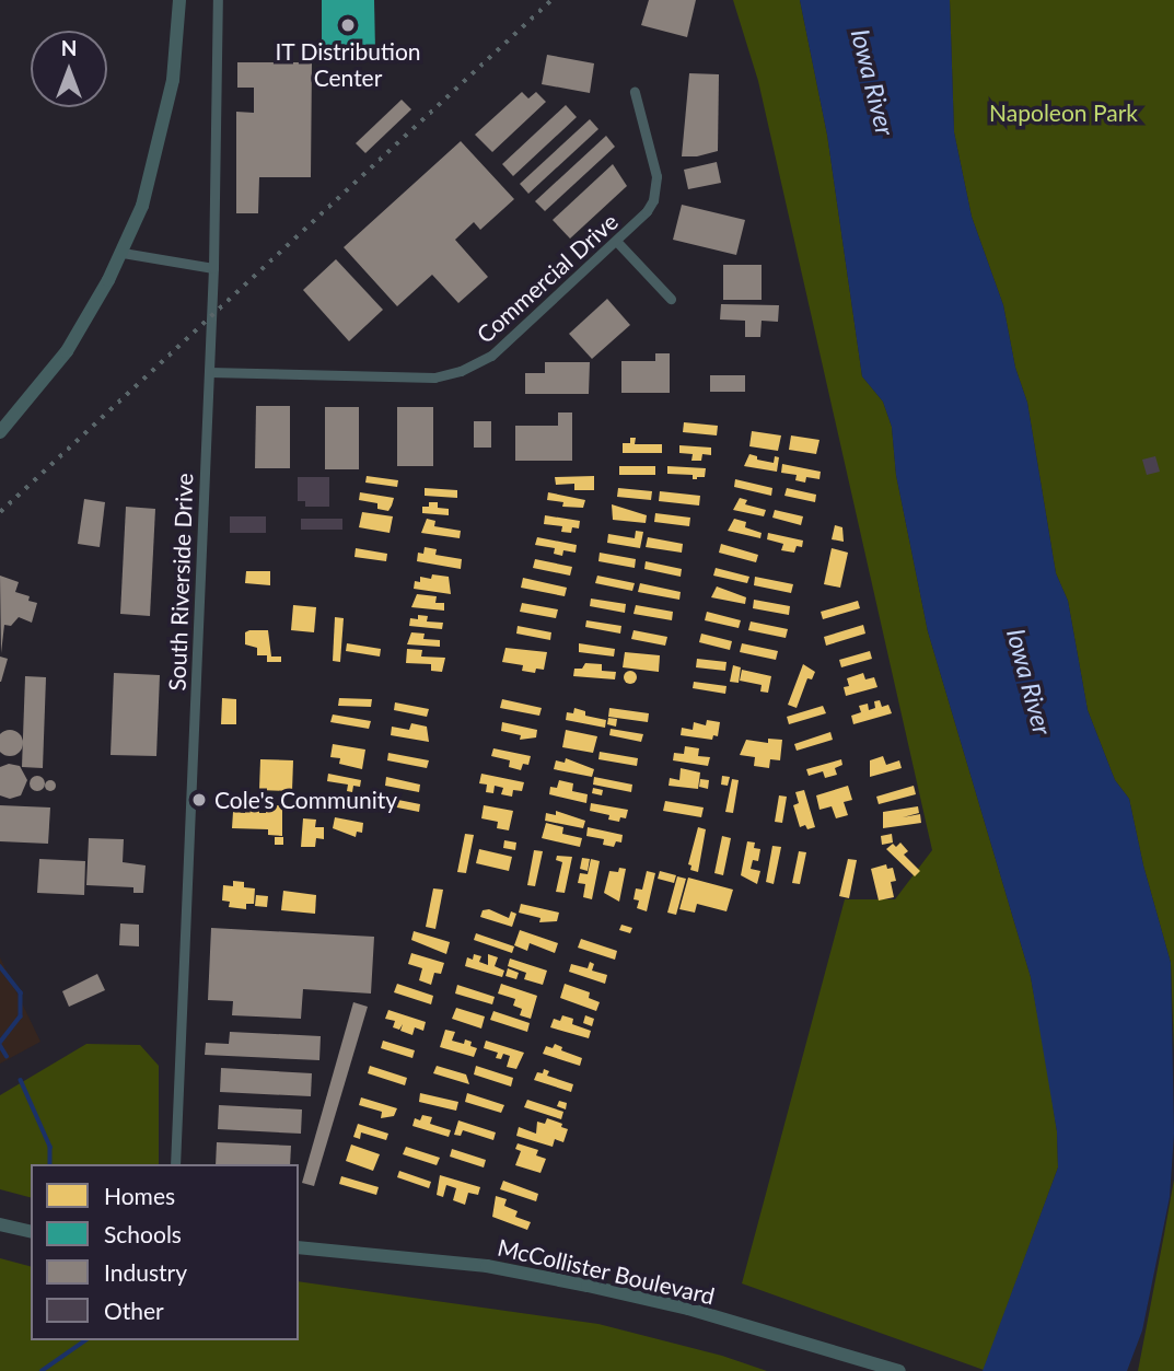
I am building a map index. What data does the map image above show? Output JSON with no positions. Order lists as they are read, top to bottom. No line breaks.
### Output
{"streets":{"main road":["McCollister Boulevard"],"street":["Commercial Drive","South Riverside Drive"]},"crossings":[["Commercial Drive","South Riverside Drive"]],"water":["Iowa River"],"parks":["Napoleon Park"],"places":["IT Distribution Center","Cole's Community"],"legend":["Homes","Schools","Industry","Other"],"north":"top"}
